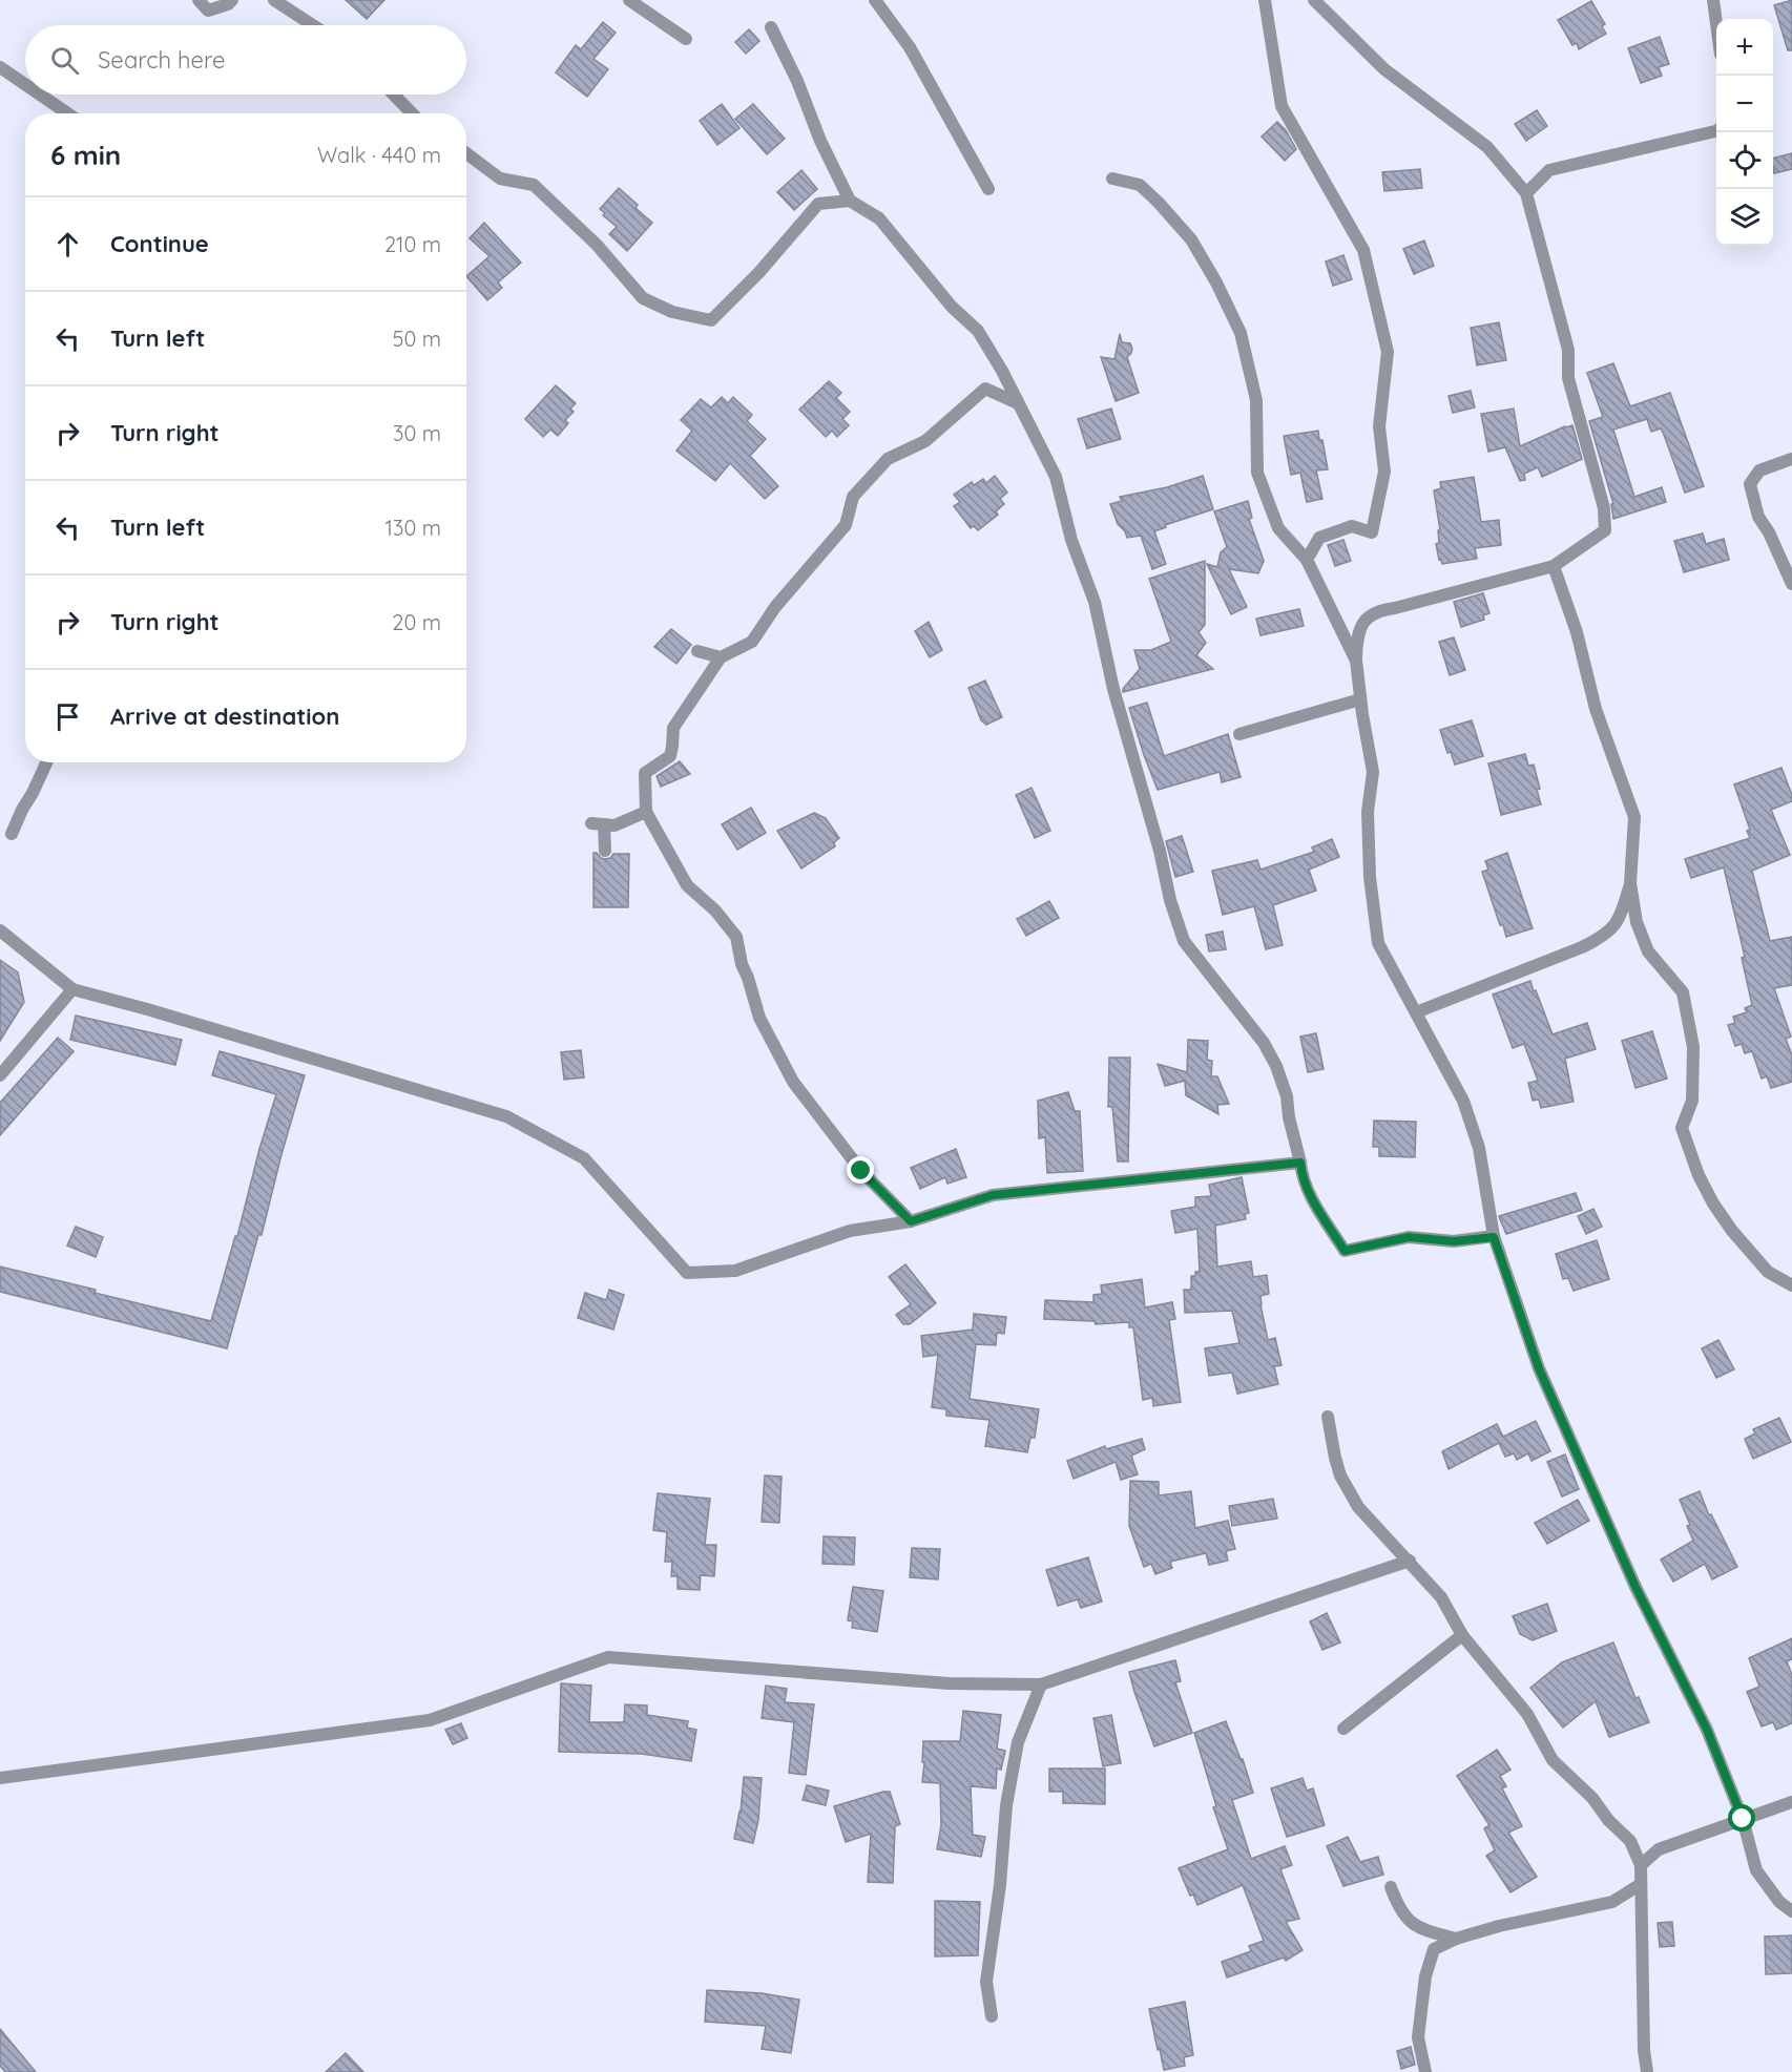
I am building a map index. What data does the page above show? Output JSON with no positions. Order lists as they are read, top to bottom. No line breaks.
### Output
{"page":{"map_buttons":["+","−"],"search":"Search here","heading":["6 min","Walk · 440 m"],"list":[["Continue","210 m"],["Turn left","50 m"],["Turn right","30 m"],["Turn left","130 m"],["Turn right","20 m"],"Arrive at destination"]}}
